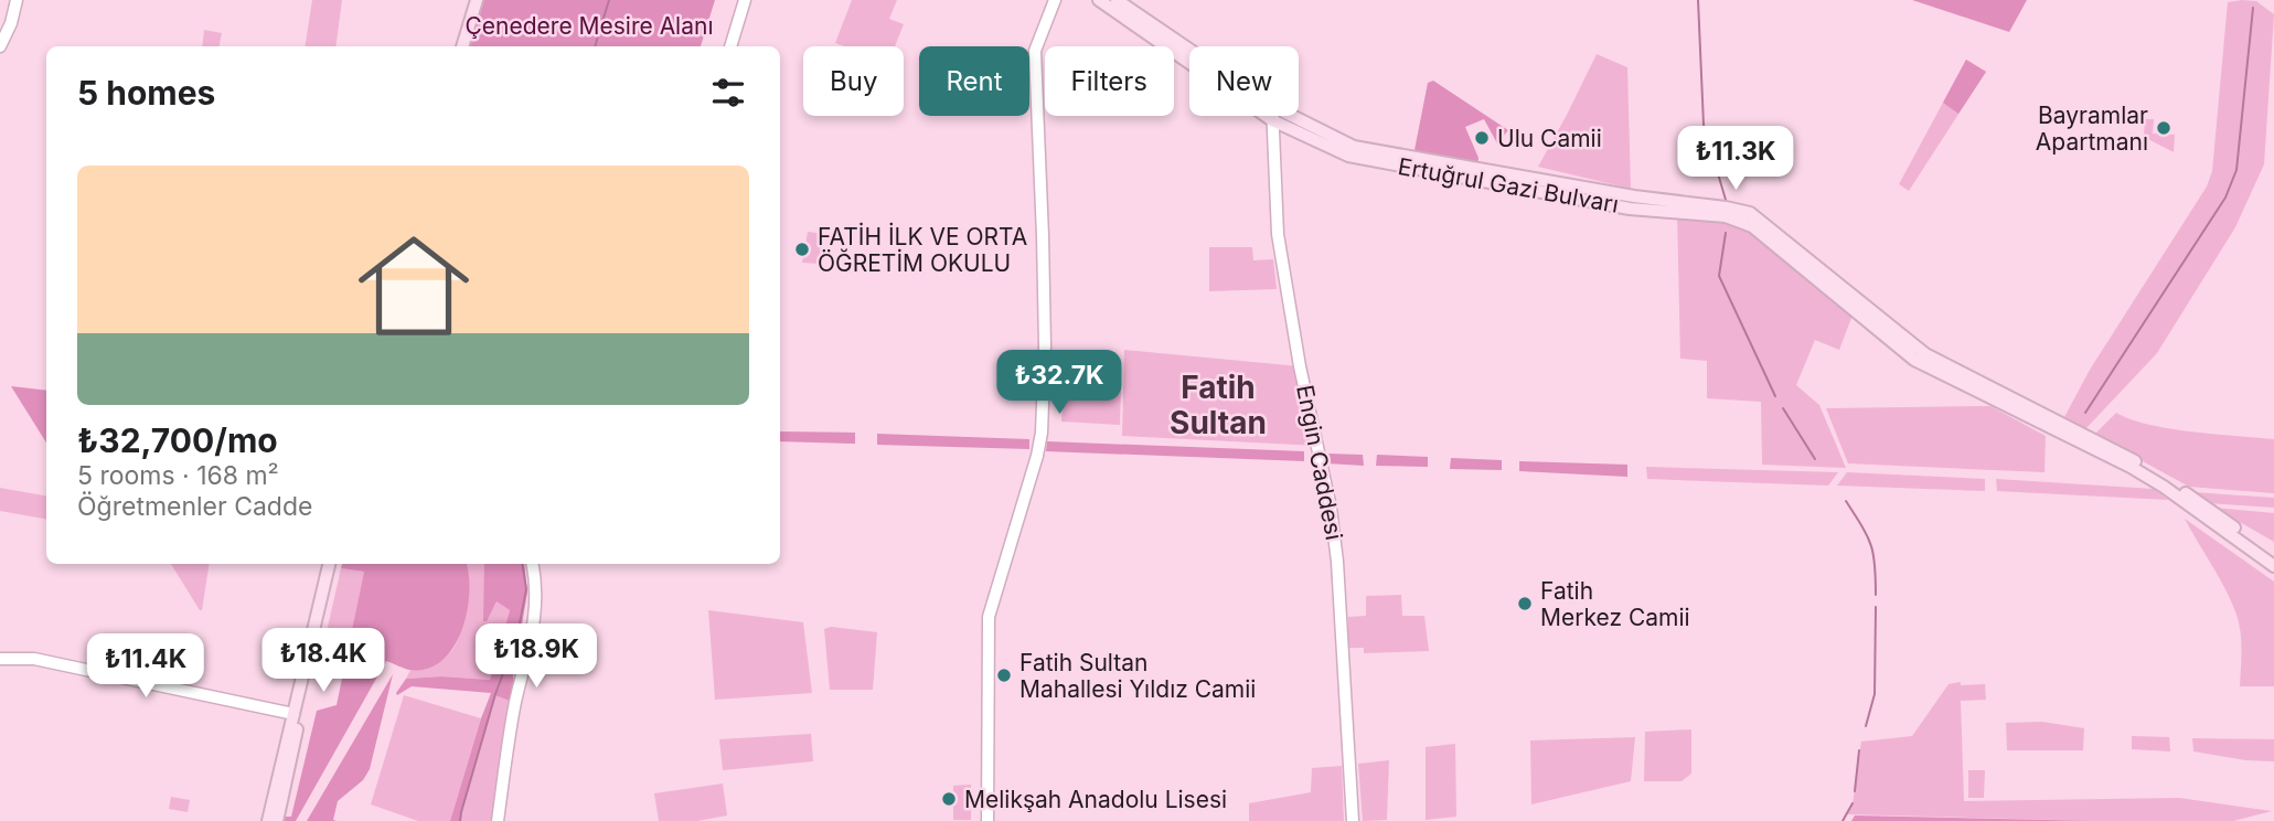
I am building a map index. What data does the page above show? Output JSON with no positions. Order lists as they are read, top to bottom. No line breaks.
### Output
{"streets":{"main road":["Ertuğrul Gazi Bulvarı"],"street":["Engin Caddesi"]},"crossings":[["Ertuğrul Gazi Bulvarı","Engin Caddesi"]],"districts":["Fatih Sultan"],"parks":["Çenedere Mesire Alanı"],"places":["Bayramlar Apartmanı","Ulu Camii","FATİH İLK VE ORTA ÖĞRETİM OKULU","Fatih Merkez Camii","Fatih Sultan Mahallesi Yıldız Camii","Melikşah Anadolu Lisesi"],"page":{"chip":["Buy","Rent","Filters","New"],"heading":"5 homes","price":["₺11.3K","₺32.7K","₺18.9K","₺18.4K","₺11.4K"],"list":[{"name":"₺32,700/mo","note":"5 rooms · 168 m² · Öğretmenler Cadde"}]}}
